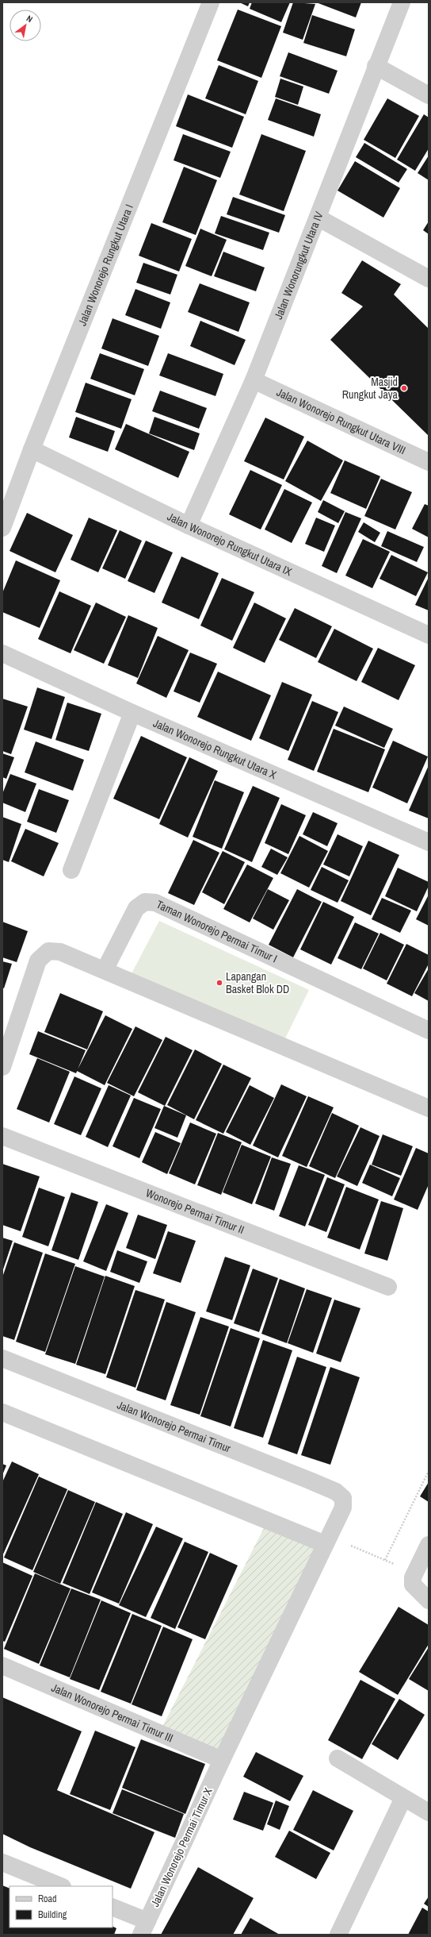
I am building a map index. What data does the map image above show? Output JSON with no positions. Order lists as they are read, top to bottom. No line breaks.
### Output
{"streets":{"street":["Jalan Wonorejo Rungkut Utara I","Jalan Wonorungkut Utara IV","Jalan Wonorejo Rungkut Utara VIII","Jalan Wonorejo Rungkut Utara IX","Jalan Wonorejo Rungkut Utara X","Taman Wonorejo Permai Timur I","Wonorejo Permai Timur II","Jalan Wonorejo Permai Timur","Jalan Wonorejo Permai Timur III","Jalan Wonorejo Permai Timur X"]},"crossings":[["Jalan Wonorejo Rungkut Utara I","Jalan Wonorejo Rungkut Utara IX"],["Jalan Wonorungkut Utara IV","Jalan Wonorejo Rungkut Utara VIII"],["Jalan Wonorungkut Utara IV","Jalan Wonorejo Rungkut Utara IX"],["Jalan Wonorejo Permai Timur","Jalan Wonorejo Permai Timur X"],["Jalan Wonorejo Permai Timur III","Jalan Wonorejo Permai Timur X"]],"places":["Masjid Rungkut Jaya","Lapangan Basket Blok DD"],"legend":["Road","Building"],"north":"top right"}
